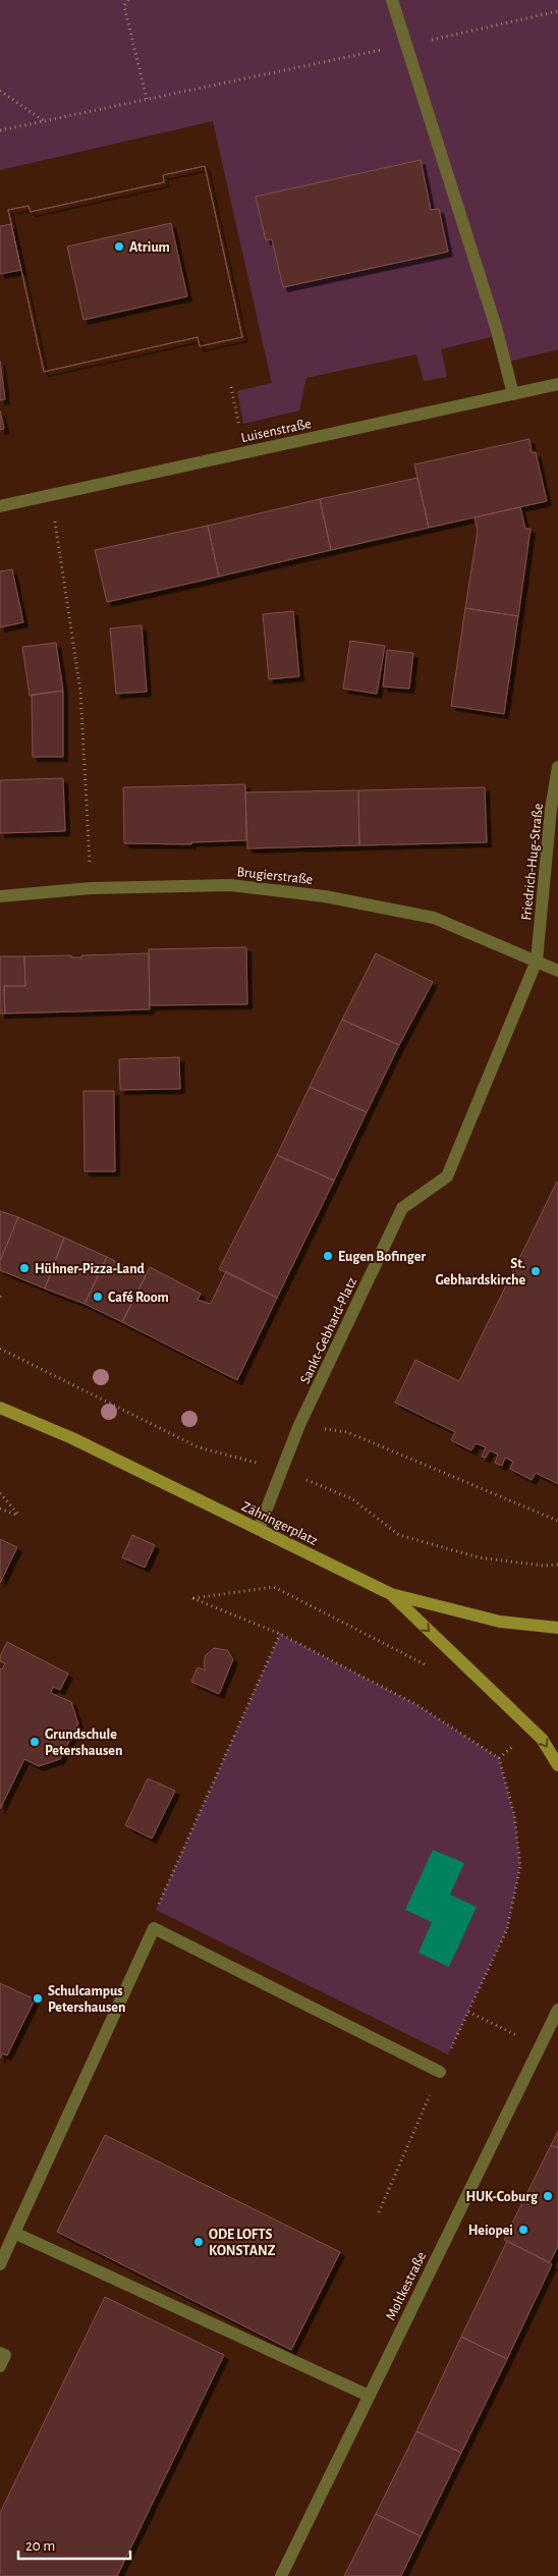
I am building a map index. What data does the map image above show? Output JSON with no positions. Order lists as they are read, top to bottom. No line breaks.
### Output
{"streets":{"main road":["Zähringerplatz"],"street":["Luisenstraße","Friedrich-Hug-Straße","Brugierstraße","Sankt-Gebhard-Platz","Moltkestraße"]},"crossings":[["Friedrich-Hug-Straße","Brugierstraße"],["Friedrich-Hug-Straße","Sankt-Gebhard-Platz"],["Brugierstraße","Sankt-Gebhard-Platz"],["Sankt-Gebhard-Platz","Zähringerplatz"]],"places":["Atrium","Eugen Bofinger","Hühner-Pizza-Land","St. Gebhardskirche","Café Room","Grundschule Petershausen","Schulcampus Petershausen","HUK-Coburg","Heiopei","ODE LOFTS KONSTANZ"],"scale_bar":"20 m"}
